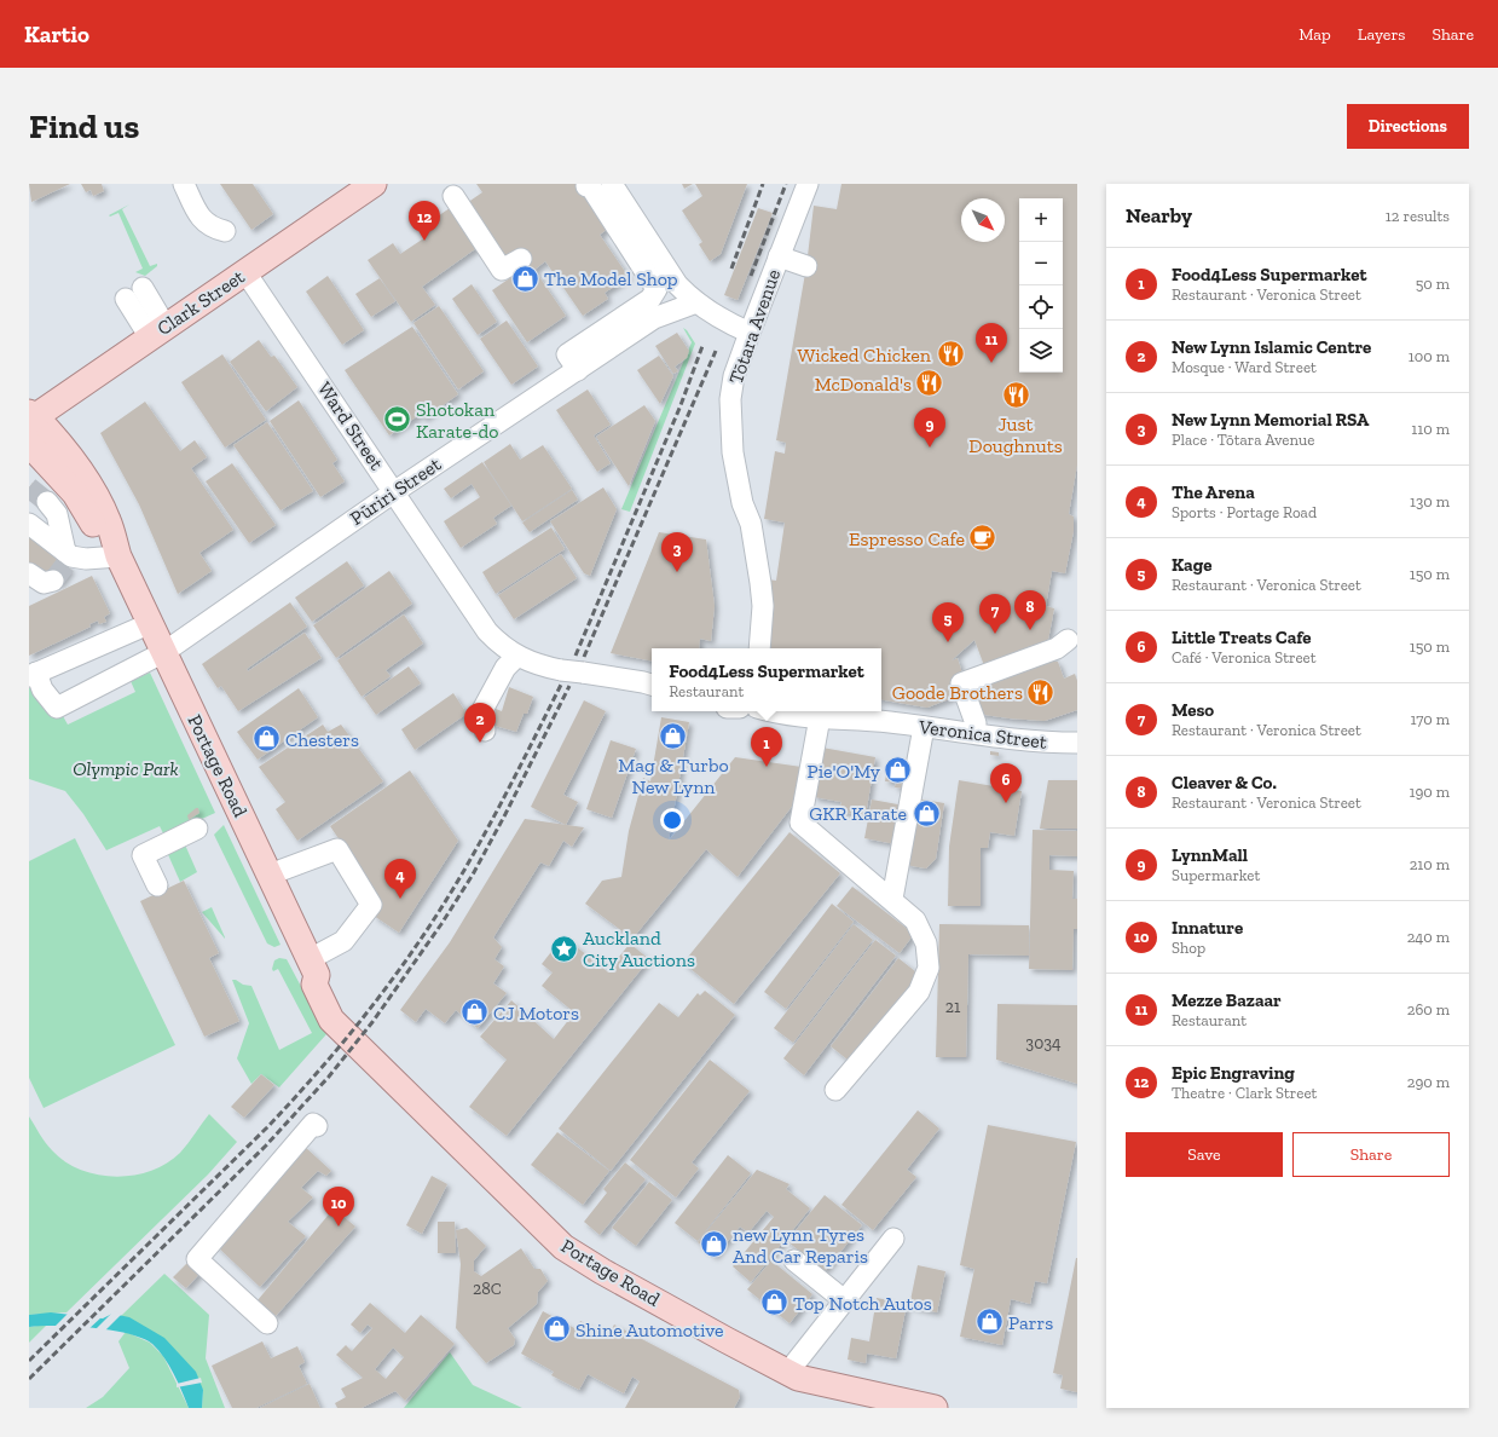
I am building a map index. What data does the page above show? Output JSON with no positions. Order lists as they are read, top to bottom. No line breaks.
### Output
{"streets":{"main road":["Clark Street","Portage Road"],"street":["Tōtara Avenue","Ward Street","Pūriri Street","Veronica Street"]},"crossings":[["Clark Street","Ward Street"],["Clark Street","Portage Road"],["Ward Street","Pūriri Street"],["Pūriri Street","Portage Road"]],"parks":["Olympic Park"],"places":{"shop":["The Model Shop","Mag & Turbo New Lynn","Chesters","Pie'O'My","GKR Karate","CJ Motors","new Lynn Tyres And Car Reparis","Top Notch Autos","Parrs","Shine Automotive"],"restaurant":["Wicked Chicken","McDonald's","Just Doughnuts","Goode Brothers"],"sports":["Shotokan Karate-do"],"cafe":["Espresso Cafe"],"place":["Auckland City Auctions"]},"house_numbers":["21","3034","28C"],"north":"bottom right","page":{"header":"Kartio","nav":["Map","Layers","Share"],"buttons":["Directions",["Save","Share"]],"title":"Find us","heading":["Nearby","12 results"],"map_buttons":["+","−"],"pins":["12","11","9","3","8","7","5","2","1","6","4","10"],"list":[{"mark":"1","name":"Food4Less Supermarket","note":"Restaurant · Veronica Street","value":"50 m"},{"mark":"2","name":"New Lynn Islamic Centre","note":"Mosque · Ward Street","value":"100 m"},{"mark":"3","name":"New Lynn Memorial RSA","note":"Place · Tōtara Avenue","value":"110 m"},{"mark":"4","name":"The Arena","note":"Sports · Portage Road","value":"130 m"},{"mark":"5","name":"Kage","note":"Restaurant · Veronica Street","value":"150 m"},{"mark":"6","name":"Little Treats Cafe","note":"Café · Veronica Street","value":"150 m"},{"mark":"7","name":"Meso","note":"Restaurant · Veronica Street","value":"170 m"},{"mark":"8","name":"Cleaver & Co.","note":"Restaurant · Veronica Street","value":"190 m"},{"mark":"9","name":"LynnMall","note":"Supermarket","value":"210 m"},{"mark":"10","name":"Innature","note":"Shop","value":"240 m"},{"mark":"11","name":"Mezze Bazaar","note":"Restaurant","value":"260 m"},{"mark":"12","name":"Epic Engraving","note":"Theatre · Clark Street","value":"290 m"}],"popup":["Food4Less Supermarket","Restaurant"]}}
